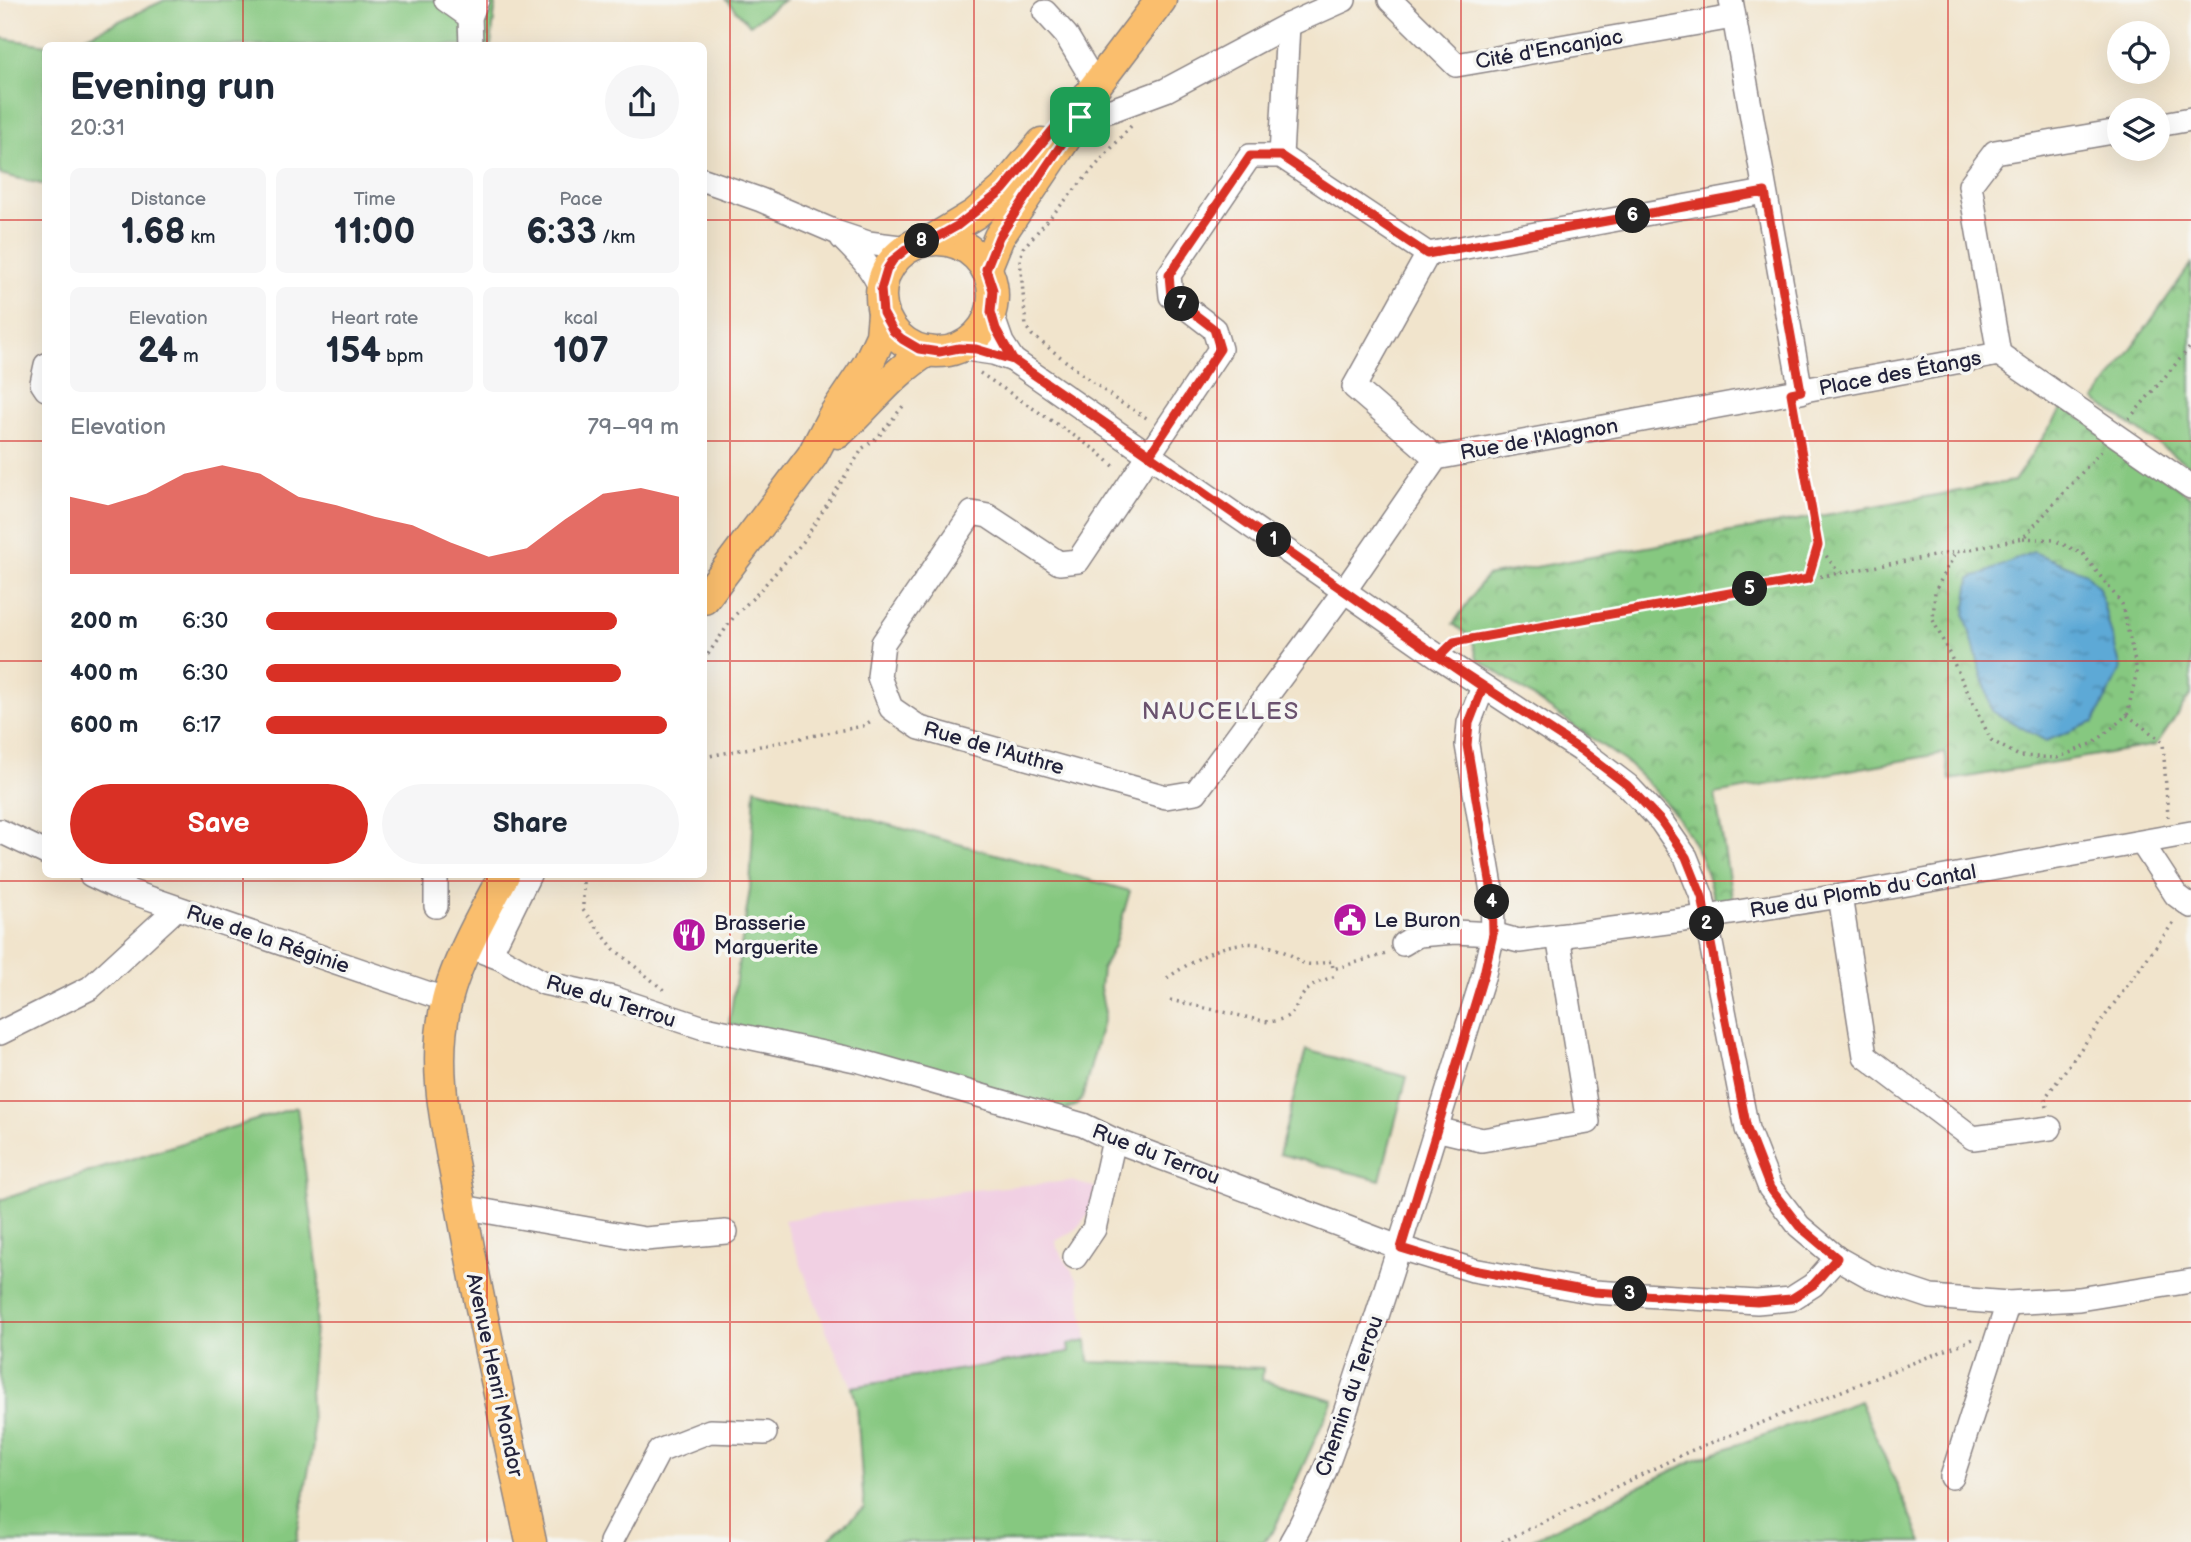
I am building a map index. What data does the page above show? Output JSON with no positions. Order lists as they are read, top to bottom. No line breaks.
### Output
{"streets":{"main road":["Avenue Henri Mondor"],"street":["Cité d'Encanjac","Place des Étangs","Rue de l'Alagnon","Rue de l'Authre","Rue du Plomb du Cantal","Rue de la Réginie","Rue du Terrou","Chemin du Terrou"]},"crossings":[["Place des Étangs","Rue de l'Alagnon"],["Rue de l'Alagnon","Rue de l'Authre"],["Rue du Plomb du Cantal","Chemin du Terrou"],["Rue de la Réginie","Avenue Henri Mondor"],["Rue du Terrou","Avenue Henri Mondor"],["Rue du Terrou","Chemin du Terrou"]],"districts":["NAUCELLES"],"places":{"public building":["Le Buron"],"restaurant":["Brasserie Marguerite"]},"page":{"heading":["Evening run","20:31"],"stats":[["Distance","1.68 km"],["Time","11:00"],["Pace","6:33 /km"],["Elevation","24 m"],["Heart rate","154 bpm"],["kcal","107"]],"pins":["6","8","7","1","5","4","2","3"],"chart":["Elevation","79–99 m"],"list":[{"name":"200 m","note":"6:30"},{"name":"400 m","note":"6:30"},{"name":"600 m","note":"6:17"}],"buttons":["Save","Share"]}}
